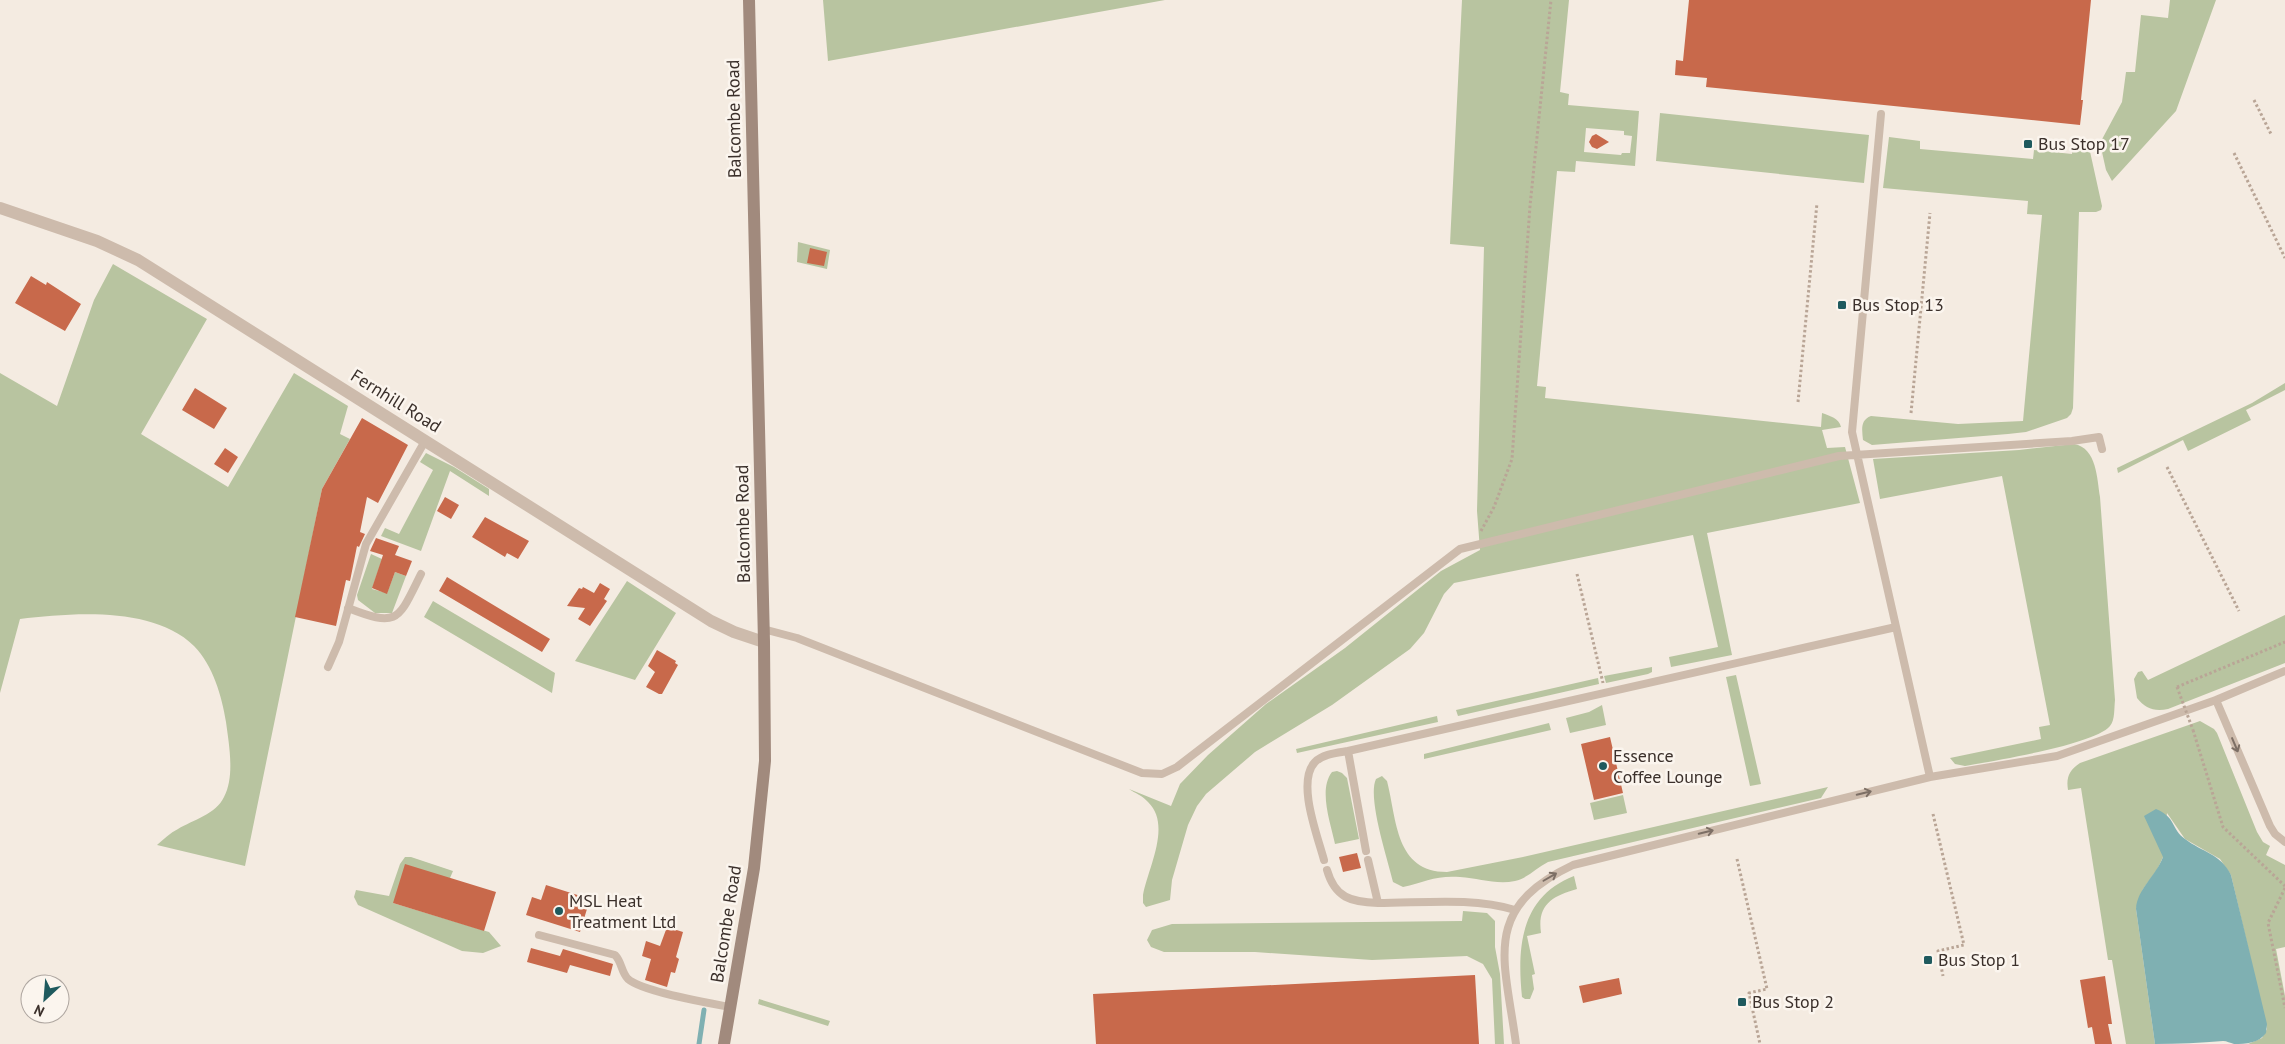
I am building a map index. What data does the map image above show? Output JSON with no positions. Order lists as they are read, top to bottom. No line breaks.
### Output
{"streets":{"main road":["Balcombe Road"],"street":["Fernhill Road"]},"crossings":[["Balcombe Road","Fernhill Road"]],"places":{"transit":["Bus Stop 17","Bus Stop 13","Bus Stop 1","Bus Stop 2"],"other":["Essence Coffee Lounge","MSL Heat Treatment Ltd"]},"north":"bottom left"}
